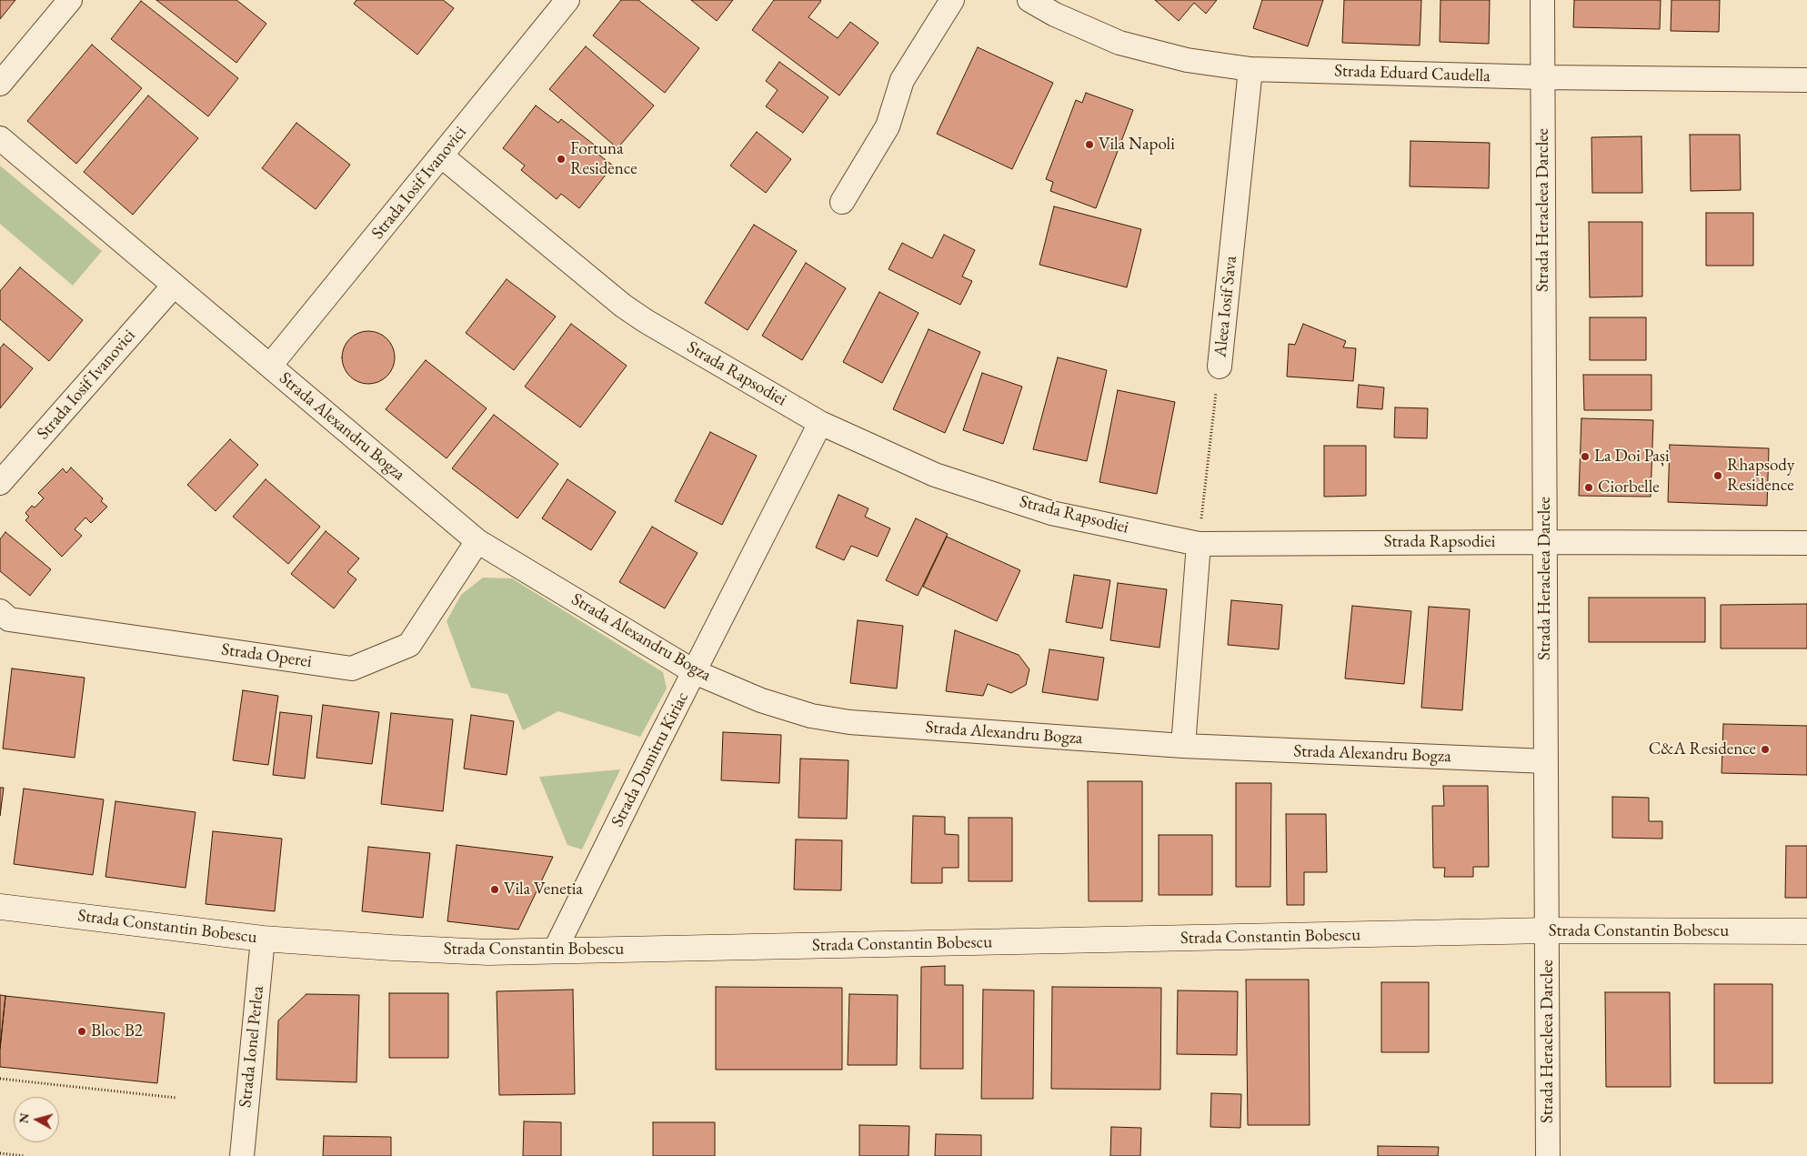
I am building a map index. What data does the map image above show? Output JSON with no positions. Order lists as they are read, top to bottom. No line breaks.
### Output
{"streets":{"street":["Strada Eduard Caudella","Strada Iosif Ivanovici","Strada Heracleea Darclee","Aleea Iosif Sava","Strada Rapsodiei","Strada Alexandru Bogza","Strada Operei","Strada Dumitru Kiriac","Strada Constantin Bobescu","Strada Ionel Perlea"]},"crossings":[["Strada Eduard Caudella","Strada Heracleea Darclee"],["Strada Eduard Caudella","Aleea Iosif Sava"],["Strada Iosif Ivanovici","Strada Rapsodiei"],["Strada Iosif Ivanovici","Strada Alexandru Bogza"],["Strada Heracleea Darclee","Strada Rapsodiei"],["Strada Heracleea Darclee","Strada Alexandru Bogza"],["Strada Heracleea Darclee","Strada Constantin Bobescu"],["Aleea Iosif Sava","Strada Rapsodiei"],["Strada Rapsodiei","Strada Dumitru Kiriac"],["Strada Alexandru Bogza","Strada Operei"],["Strada Alexandru Bogza","Strada Dumitru Kiriac"],["Strada Dumitru Kiriac","Strada Constantin Bobescu"],["Strada Constantin Bobescu","Strada Ionel Perlea"]],"places":["Vila Napoli","Fortuna Residence","La Doi Pași","Rhapsody Residence","Ciorbelle","C&A Residence","Vila Venetia","Bloc B2"],"north":"left"}
